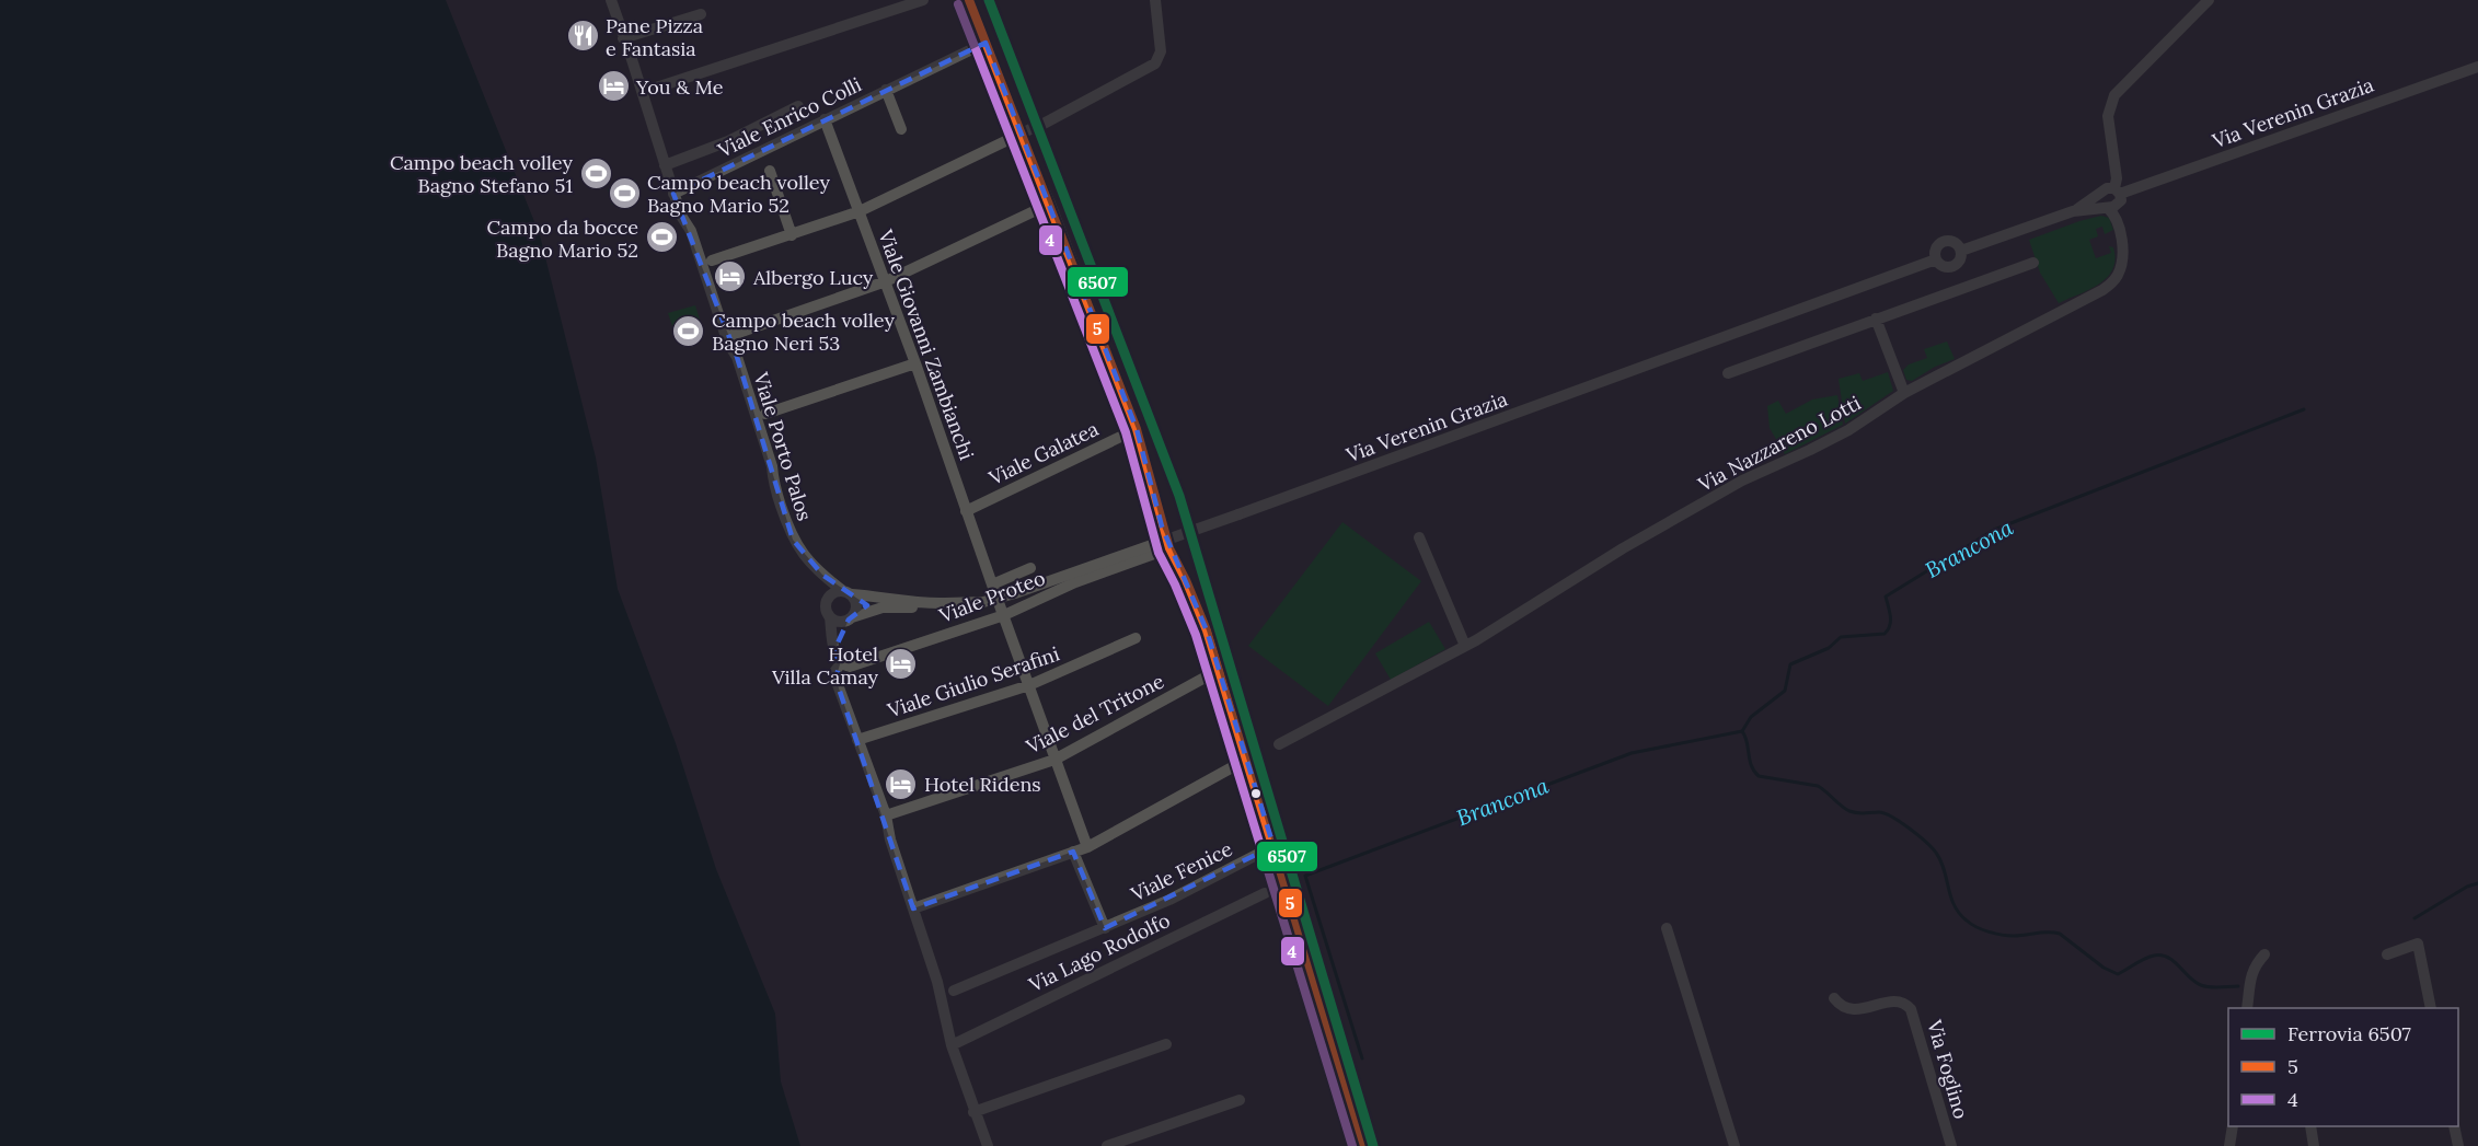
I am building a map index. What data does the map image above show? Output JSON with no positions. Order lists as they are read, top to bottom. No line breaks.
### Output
{"streets":{"street":["Via Verenin Grazia","Viale Enrico Colli","Viale Giovanni Zambianchi","Via Nazzareno Lotti","Viale Porto Palos","Viale Galatea","Viale Proteo","Viale Giulio Serafini","Viale del Tritone","Viale Fenice","Via Lago Rodolfo","Via Foglino"]},"crossings":[["Via Verenin Grazia","Via Nazzareno Lotti"],["Via Verenin Grazia","Viale Porto Palos"],["Viale Enrico Colli","Viale Giovanni Zambianchi"],["Viale Enrico Colli","Viale Porto Palos"],["Viale Giovanni Zambianchi","Viale Galatea"],["Viale Giovanni Zambianchi","Viale Proteo"],["Viale Giovanni Zambianchi","Viale Giulio Serafini"],["Viale Giovanni Zambianchi","Viale del Tritone"]],"water":["Brancona"],"places":{"restaurant":["Pane Pizza e Fantasia"],"hotel":["You & Me","Albergo Lucy","Hotel Villa Camay","Hotel Ridens"],"sports":["Campo beach volley Bagno Stefano 51","Campo beach volley Bagno Mario 52","Campo da bocce Bagno Mario 52","Campo beach volley Bagno Neri 53"]},"lines":["rail line 6507","transit line 5","transit line 4"],"legend":["Ferrovia 6507","5","4"]}
